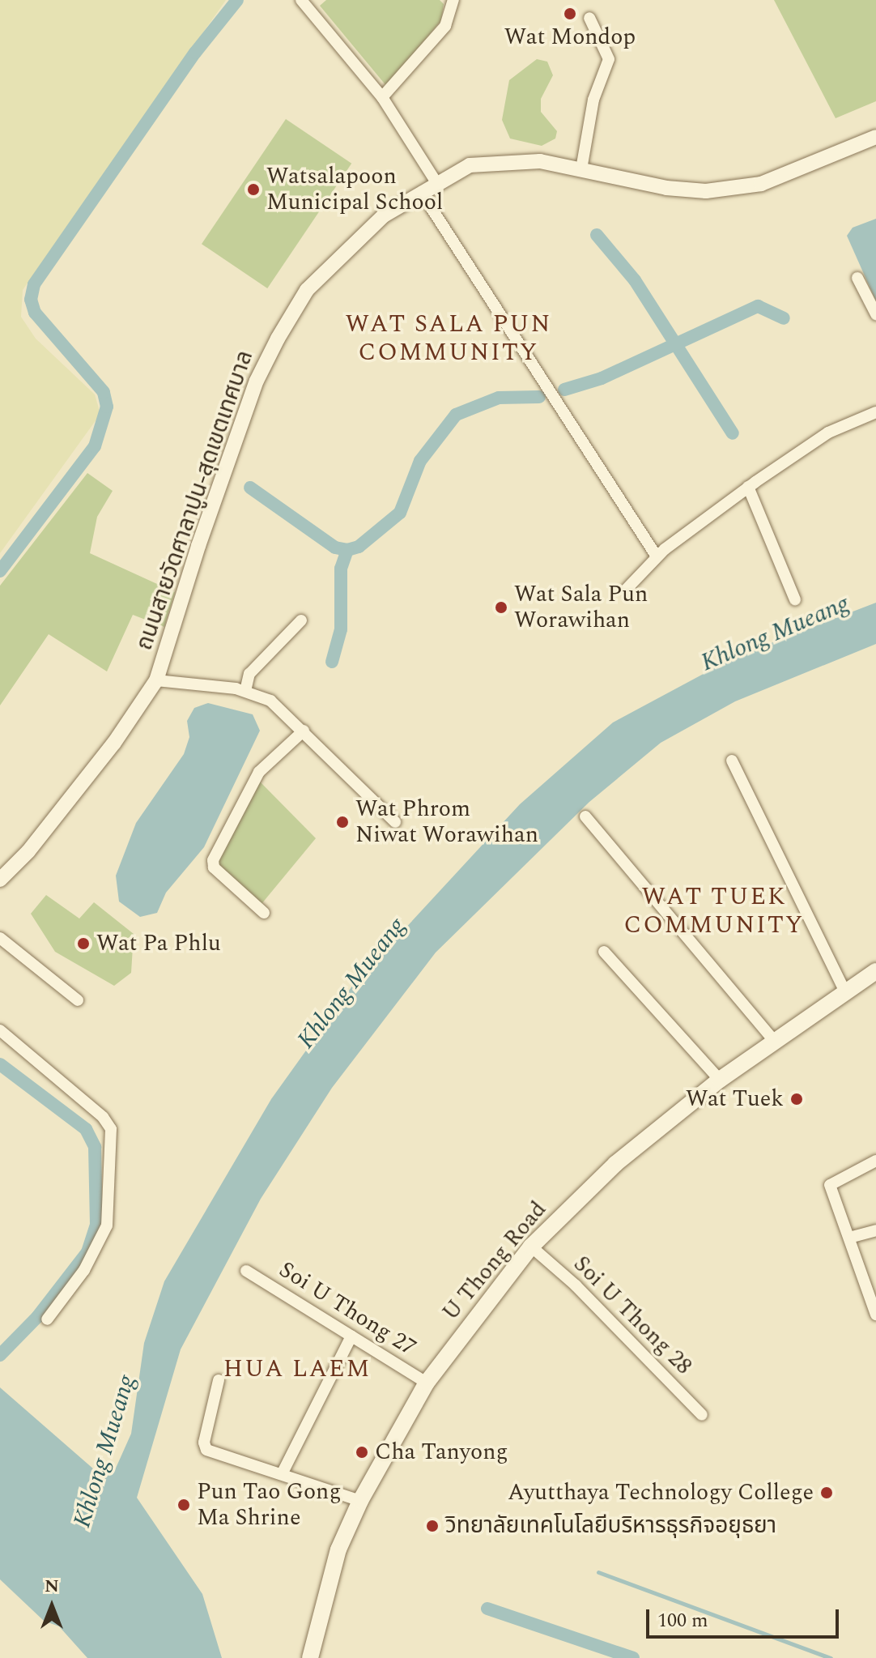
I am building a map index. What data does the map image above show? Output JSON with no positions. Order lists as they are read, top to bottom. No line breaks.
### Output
{"streets":{"main road":["U Thong Road"],"street":["ถนนสายวัดศาลาปูน-สุดเขตเทศบาล","Soi U Thong 27","Soi U Thong 28"]},"crossings":[["U Thong Road","Soi U Thong 27"],["U Thong Road","Soi U Thong 28"]],"districts":["WAT SALA PUN COMMUNITY","WAT TUEK COMMUNITY","HUA LAEM"],"water":["Khlong Mueang"],"places":["Wat Mondop","Watsalapoon Municipal School","Wat Sala Pun Worawihan","Wat Phrom Niwat Worawihan","Wat Pa Phlu","Wat Tuek","Cha Tanyong","Ayutthaya Technology College","Pun Tao Gong Ma Shrine","วิทยาลัยเทคโนโลยีบริหารธุรกิจอยุธยา"],"scale_bar":"100 m","north":"top"}
